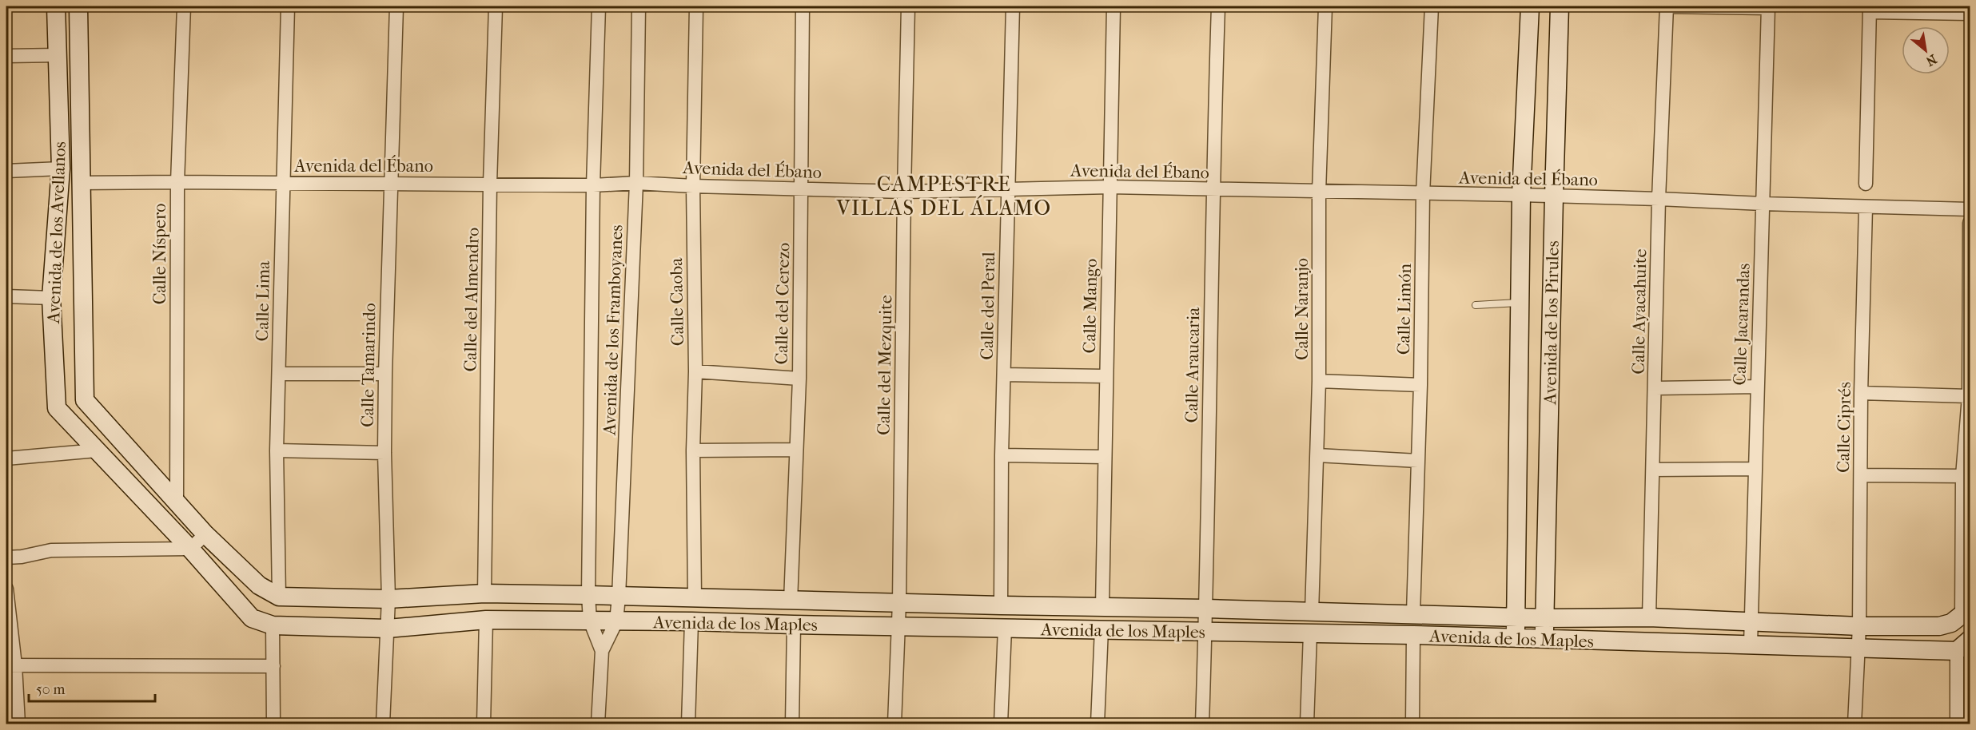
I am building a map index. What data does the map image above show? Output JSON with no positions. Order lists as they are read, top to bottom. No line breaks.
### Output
{"streets":{"street":["Avenida del Ébano","Avenida de los Avellanos","Calle Níspero","Calle del Almendro","Calle Lima","Calle Caoba","Calle del Cerezo","Calle del Peral","Calle Mango","Calle Naranjo","Calle Limón","Calle Ayacahuite","Avenida de los Pirules","Calle Jacarandas","Avenida de los Framboyanes","Calle Tamarindo","Calle del Mezquite","Calle Araucaria","Calle Ciprés","Avenida de los Maples"]},"crossings":[["Avenida del Ébano","Avenida de los Avellanos"],["Avenida del Ébano","Calle Níspero"],["Avenida del Ébano","Calle del Almendro"],["Avenida del Ébano","Calle Lima"],["Avenida del Ébano","Calle Caoba"],["Avenida del Ébano","Calle del Cerezo"],["Avenida del Ébano","Calle del Peral"],["Avenida del Ébano","Calle Mango"],["Avenida del Ébano","Calle Naranjo"],["Avenida del Ébano","Calle Limón"],["Avenida del Ébano","Calle Ayacahuite"],["Avenida del Ébano","Avenida de los Pirules"],["Avenida del Ébano","Calle Jacarandas"],["Avenida del Ébano","Avenida de los Framboyanes"],["Avenida del Ébano","Calle Tamarindo"],["Avenida del Ébano","Calle del Mezquite"],["Avenida del Ébano","Calle Araucaria"],["Avenida del Ébano","Calle Ciprés"],["Avenida de los Avellanos","Calle Níspero"],["Avenida de los Avellanos","Calle Lima"],["Avenida de los Avellanos","Avenida de los Maples"],["Calle del Almendro","Avenida de los Maples"],["Calle Lima","Avenida de los Maples"],["Calle Caoba","Avenida de los Maples"],["Calle del Cerezo","Avenida de los Maples"],["Calle del Peral","Avenida de los Maples"],["Calle Mango","Avenida de los Maples"],["Calle Naranjo","Avenida de los Maples"],["Calle Limón","Avenida de los Maples"],["Calle Ayacahuite","Avenida de los Maples"],["Avenida de los Pirules","Avenida de los Maples"],["Calle Jacarandas","Avenida de los Maples"],["Avenida de los Framboyanes","Avenida de los Maples"],["Calle Tamarindo","Avenida de los Maples"],["Calle del Mezquite","Avenida de los Maples"],["Calle Araucaria","Avenida de los Maples"],["Calle Ciprés","Avenida de los Maples"]],"districts":["CAMPESTRE VILLAS DEL ÁLAMO"],"scale_bar":"50 m","north":"bottom right"}
